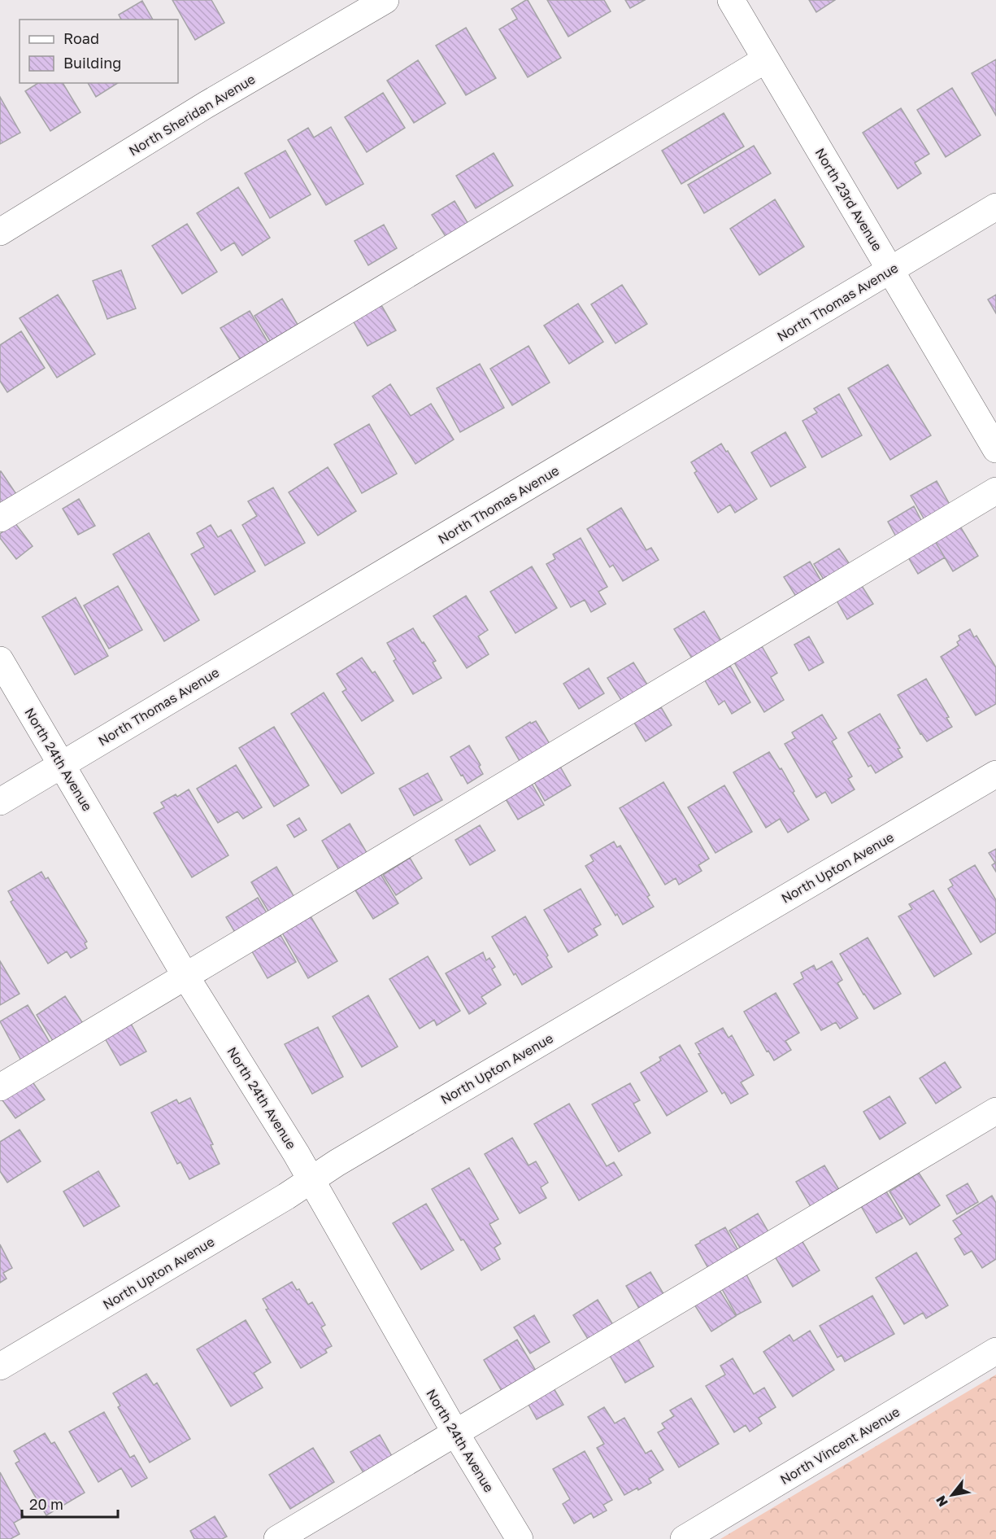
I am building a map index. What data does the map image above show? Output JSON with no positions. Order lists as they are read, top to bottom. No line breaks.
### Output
{"streets":{"street":["North Sheridan Avenue","North 23rd Avenue","North Thomas Avenue","North 24th Avenue","North Upton Avenue","North Vincent Avenue"]},"crossings":[["North 23rd Avenue","North Thomas Avenue"],["North Thomas Avenue","North 24th Avenue"],["North 24th Avenue","North Upton Avenue"]],"legend":["Road","Building"],"scale_bar":"20 m","north":"bottom left"}
